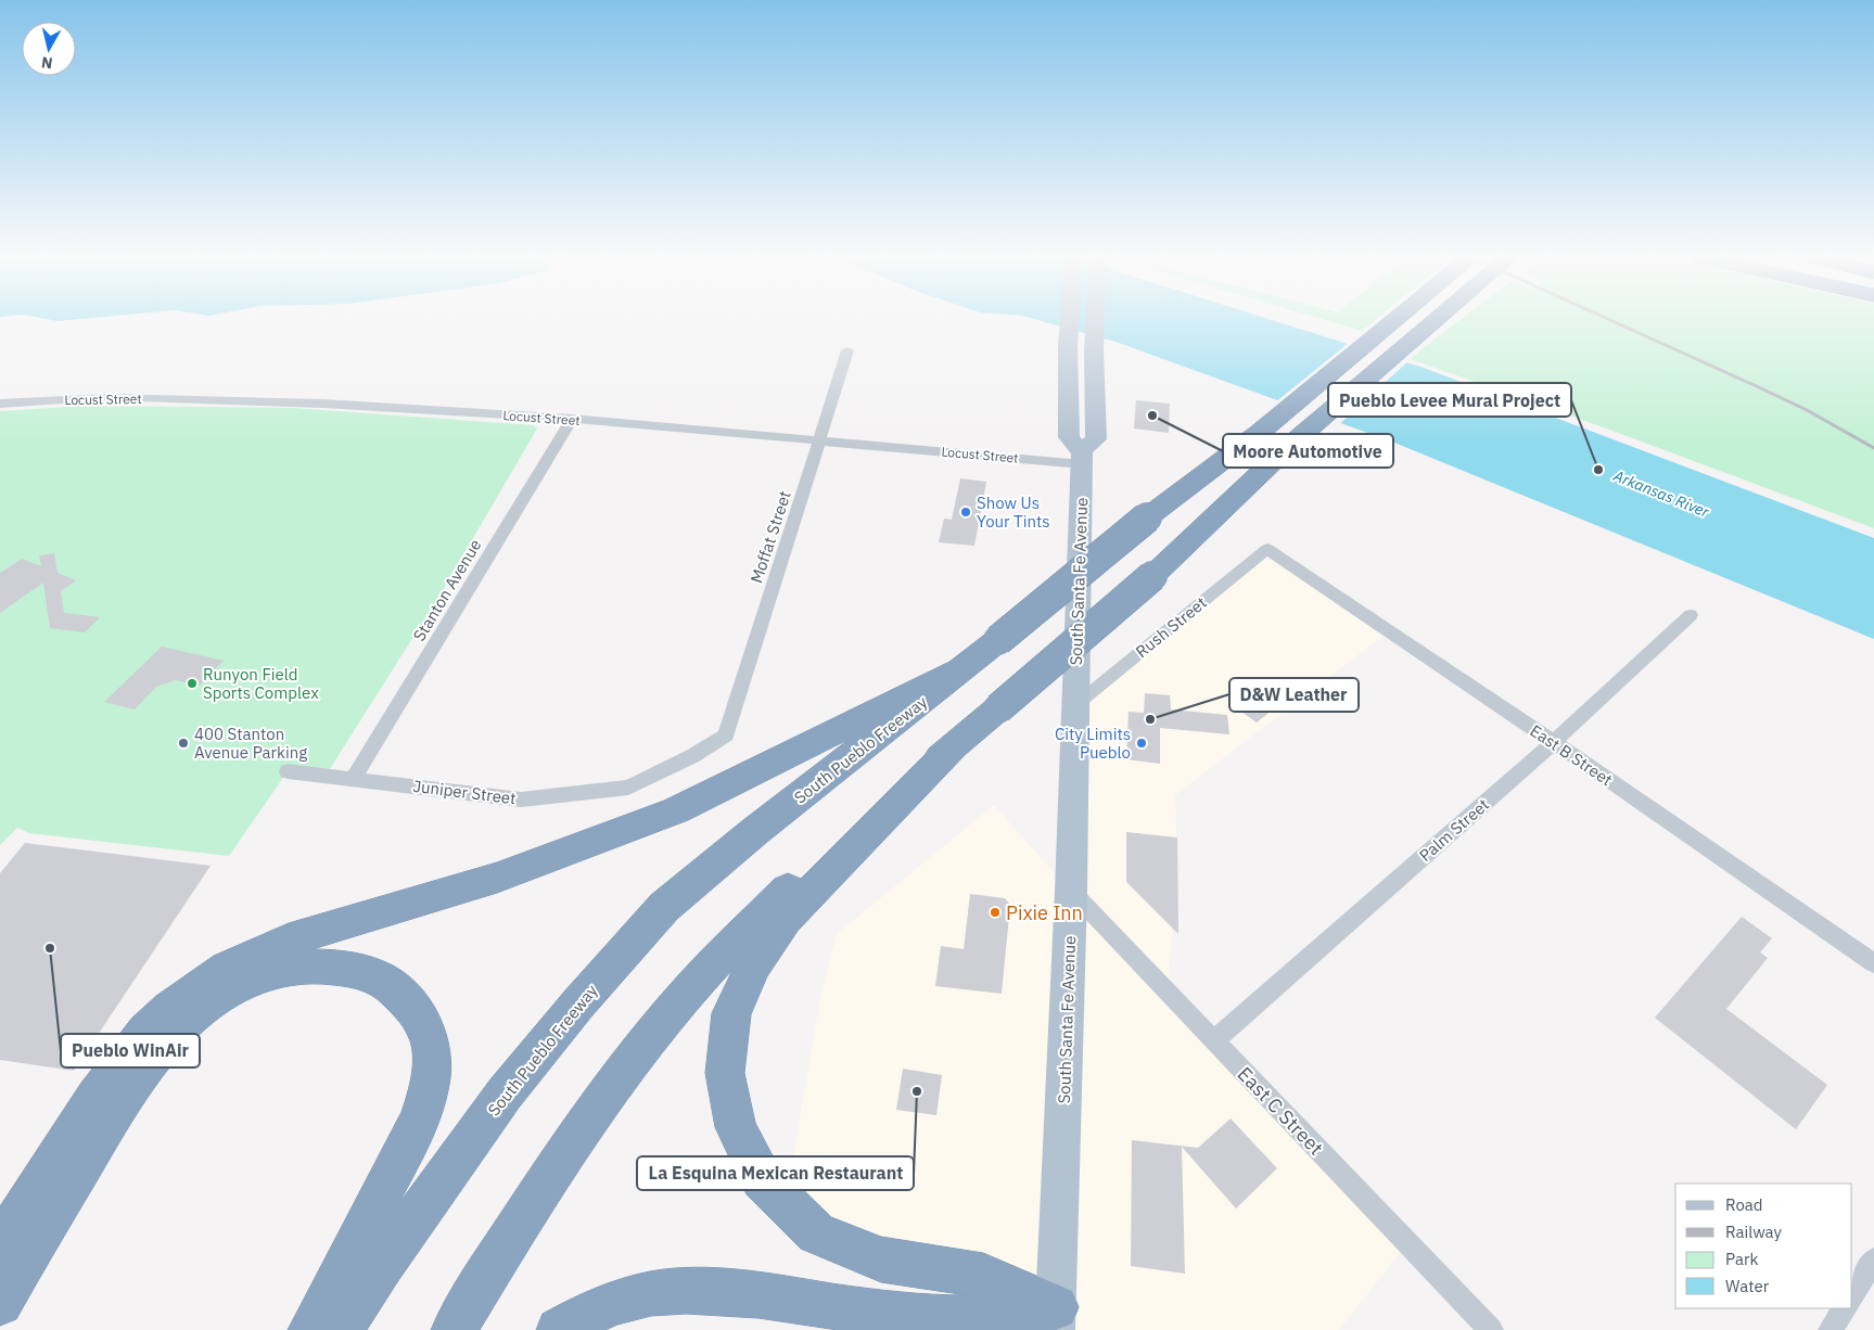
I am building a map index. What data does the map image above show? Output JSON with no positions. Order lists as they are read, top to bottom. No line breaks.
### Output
{"streets":{"highway":["South Pueblo Freeway"],"main road":["South Santa Fe Avenue"],"street":["Locust Street","Moffat Street","Stanton Avenue","Rush Street","East B Street","Juniper Street","Palm Street","East C Street"]},"crossings":[["Locust Street","Moffat Street"],["Locust Street","South Santa Fe Avenue"],["Locust Street","Stanton Avenue"],["Moffat Street","Juniper Street"],["South Santa Fe Avenue","Rush Street"],["South Santa Fe Avenue","East C Street"],["Stanton Avenue","Juniper Street"],["Rush Street","East B Street"],["East B Street","Palm Street"],["Palm Street","East C Street"]],"water":["Arkansas River"],"places":["Moore Automotive","Pueblo Levee Mural Project","Show Us Your Tints","Runyon Field Sports Complex","D&W Leather","400 Stanton Avenue Parking","City Limits Pueblo","Pixie Inn","Pueblo WinAir","La Esquina Mexican Restaurant"],"legend":["Road","Railway","Park","Water"],"north":"bottom"}
